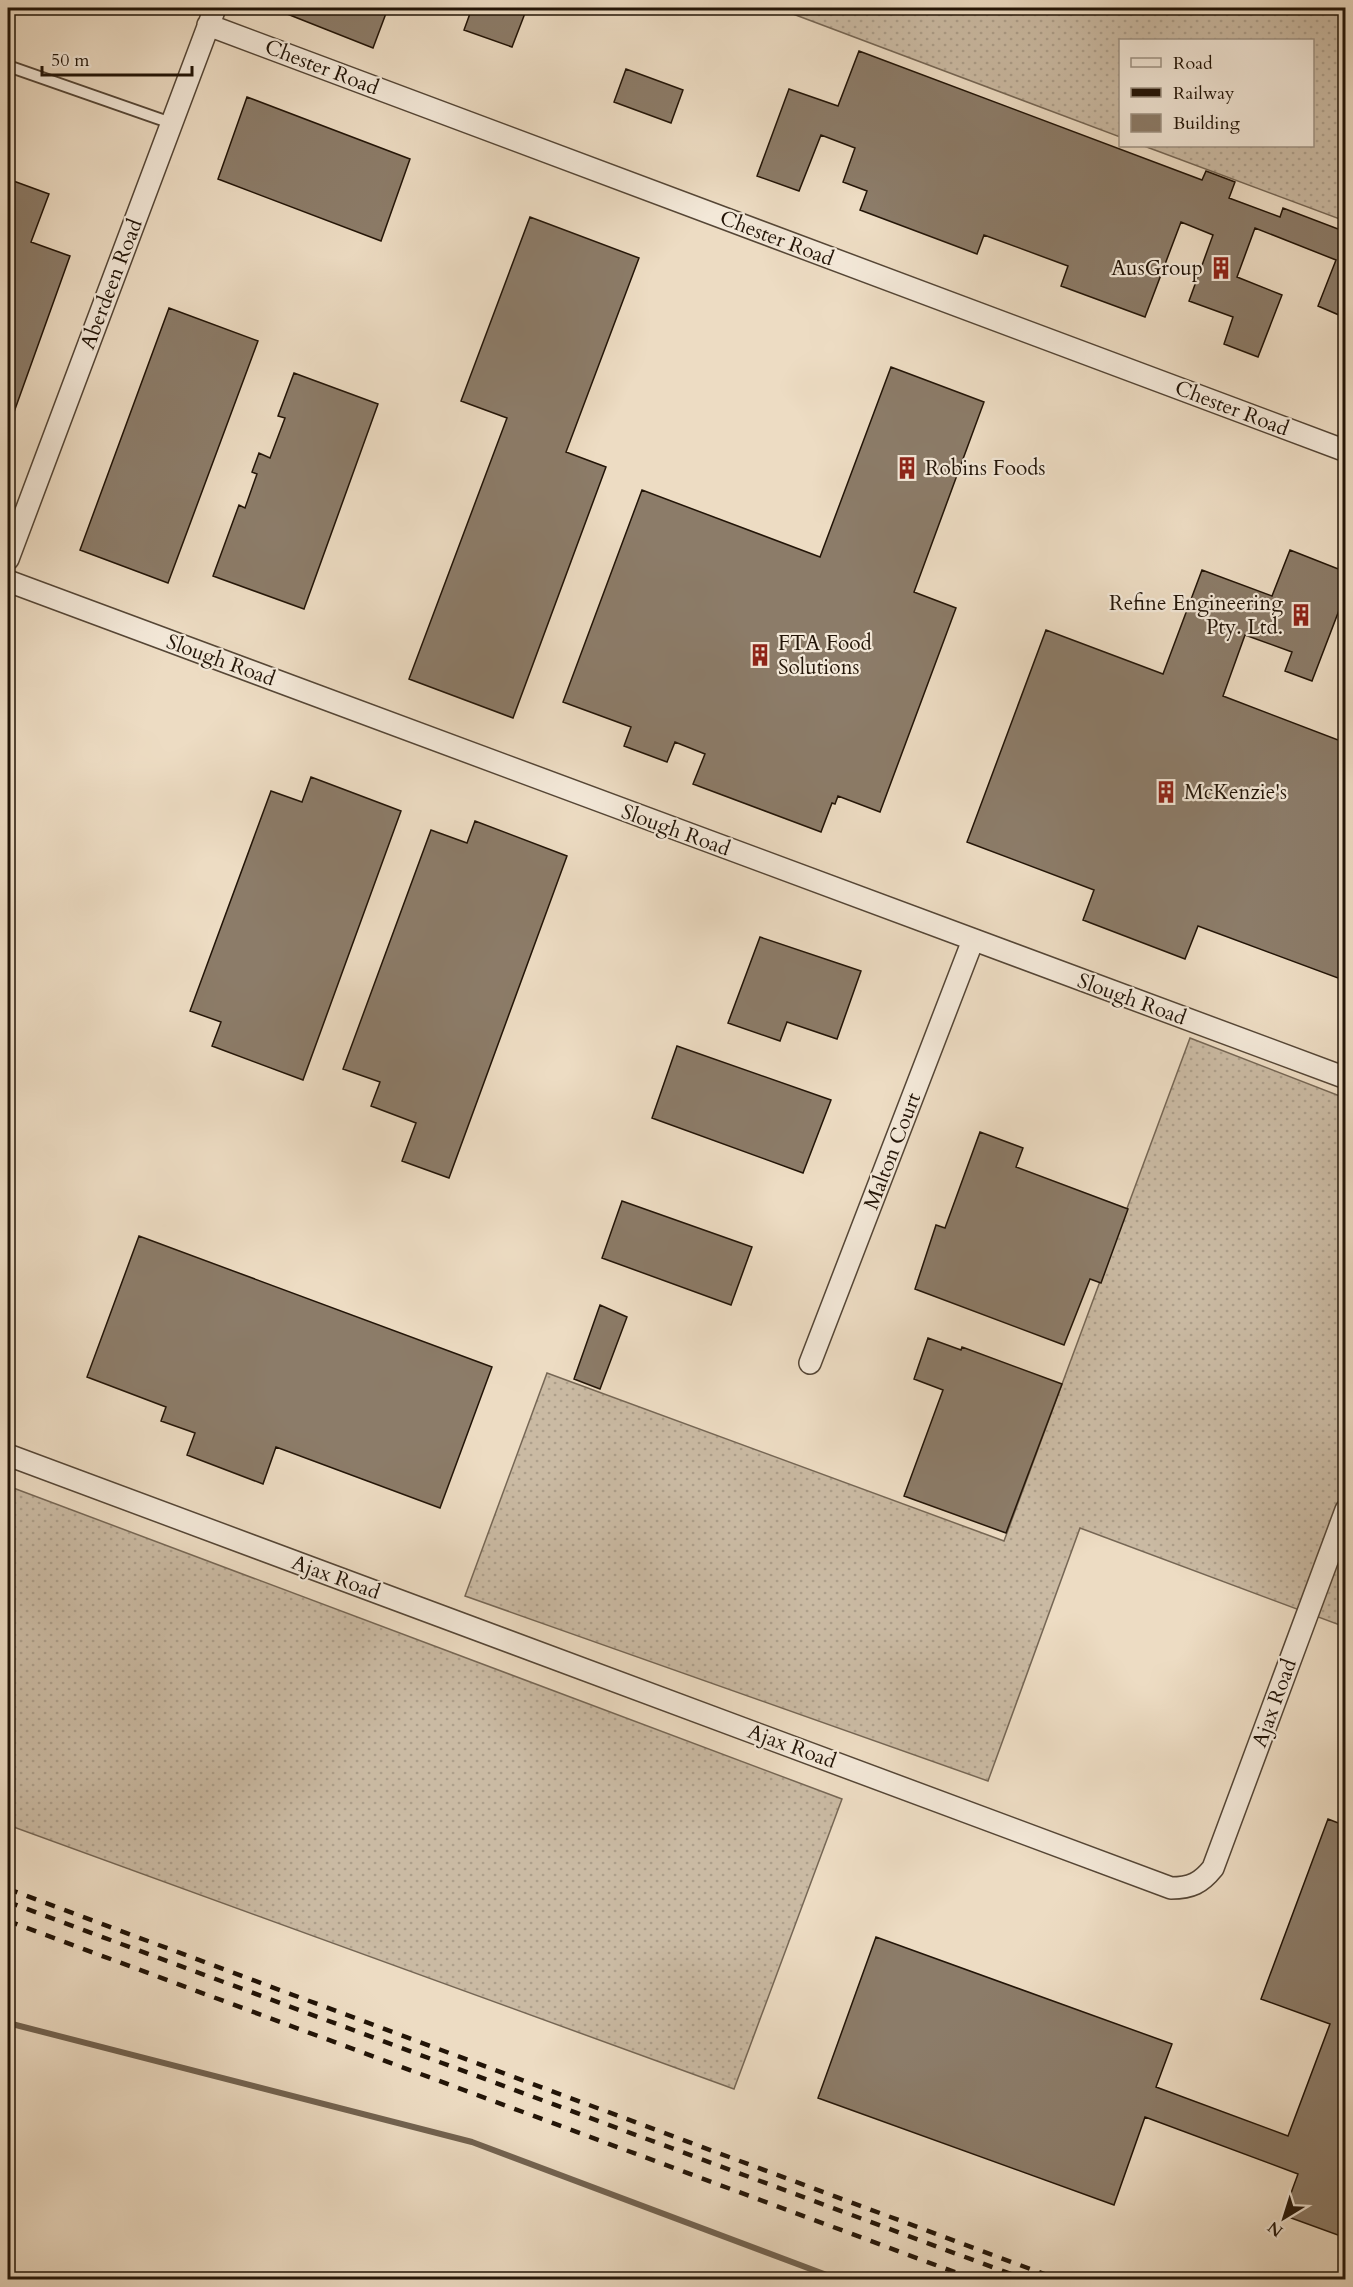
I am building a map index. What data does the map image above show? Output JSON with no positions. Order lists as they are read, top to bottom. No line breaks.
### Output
{"streets":{"street":["Chester Road","Aberdeen Road","Slough Road","Malton Court","Ajax Road"]},"crossings":[["Chester Road","Aberdeen Road"],["Slough Road","Malton Court"]],"places":{"building":["AusGroup","Robins Foods","Refine Engineering Pty. Ltd.","FTA Food Solutions","McKenzie's"]},"legend":["Road","Railway","Building"],"scale_bar":"50 m","north":"bottom left"}
